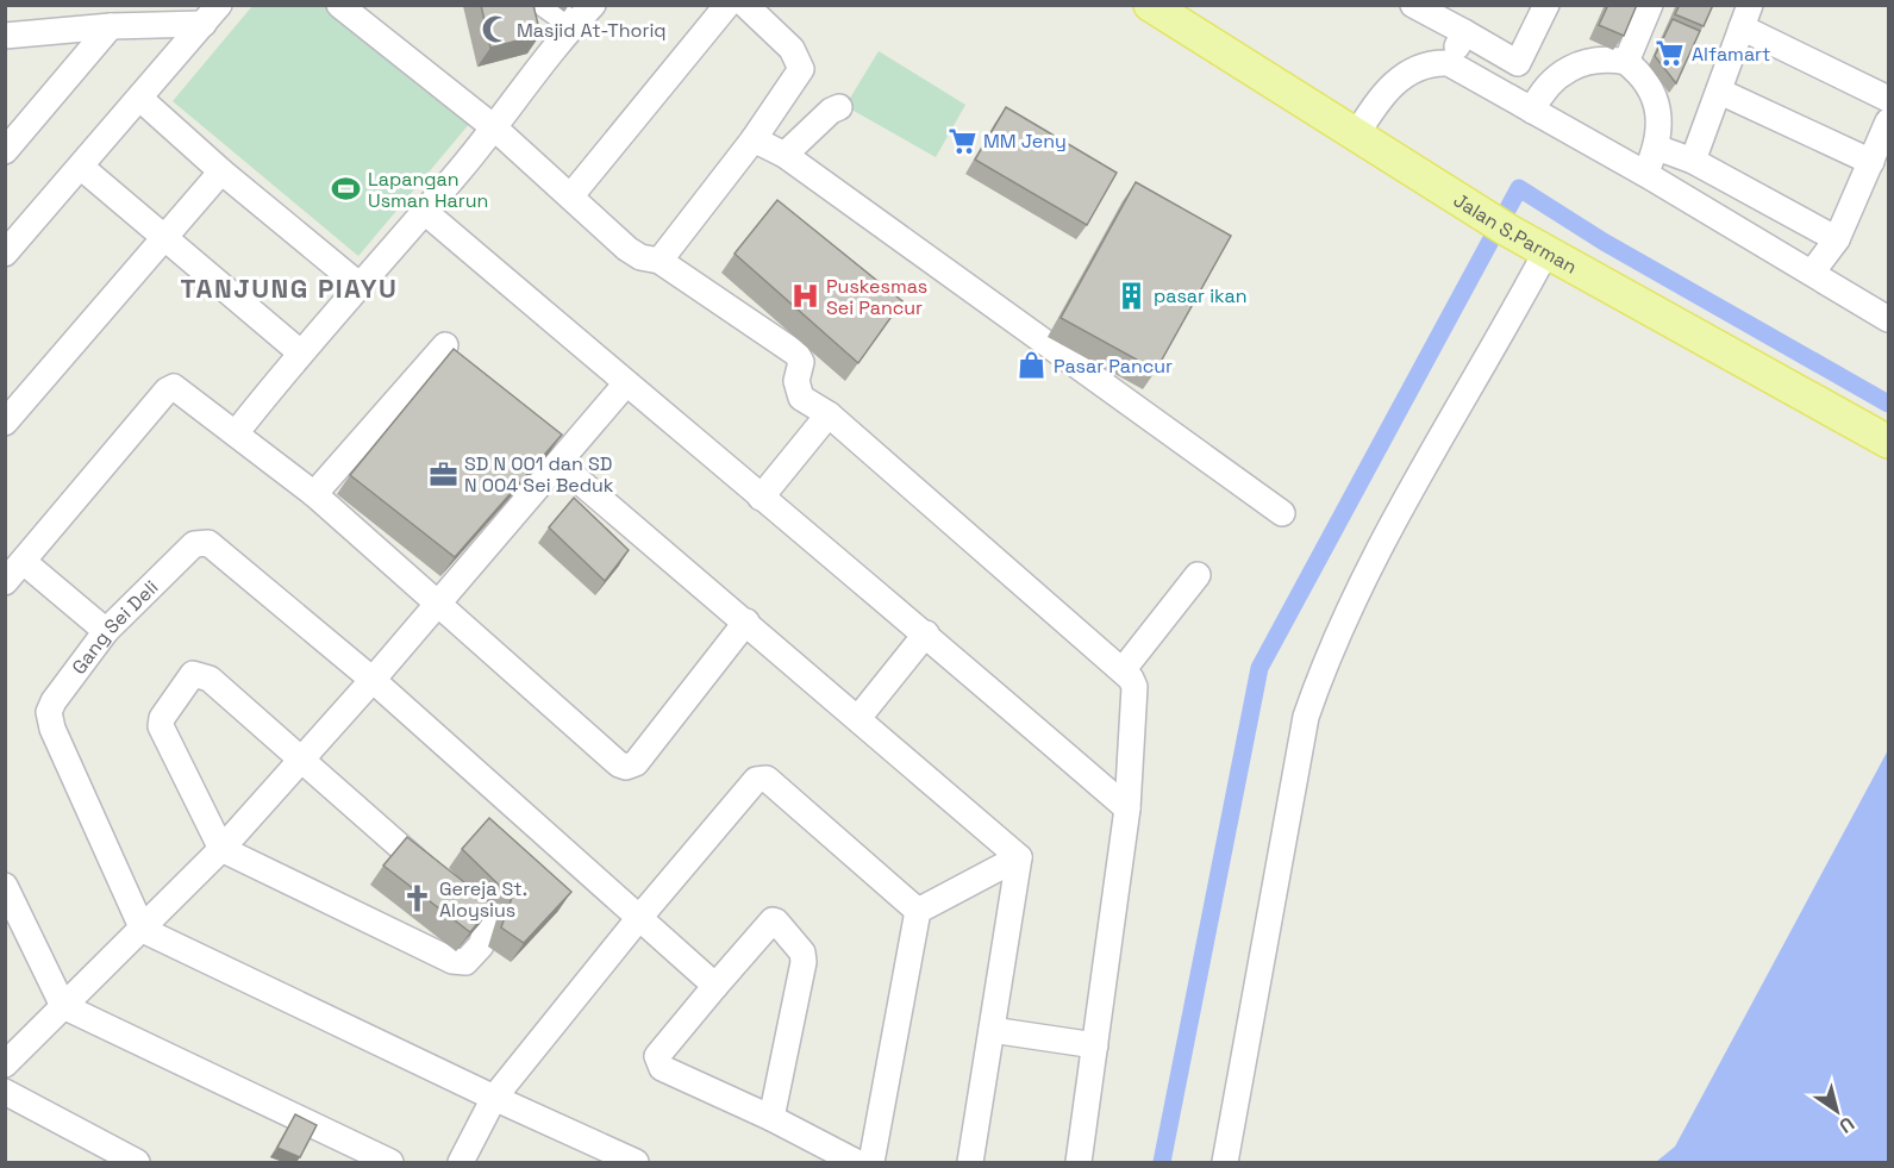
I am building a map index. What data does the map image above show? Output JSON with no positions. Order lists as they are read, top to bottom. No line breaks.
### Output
{"streets":{"main road":["Jalan S.Parman"],"street":["Gang Sei Deli"]},"districts":["TANJUNG PIAYU"],"places":{"mosque":["Masjid At-Thoriq"],"supermarket":["Alfamart","MM Jeny"],"sports":["Lapangan Usman Harun"],"building":["pasar ikan"],"hospital":["Puskesmas Sei Pancur"],"shop":["Pasar Pancur"],"office":["SD N 001 dan SD N 004 Sei Beduk"],"church":["Gereja St. Aloysius"]},"north":"bottom right"}
